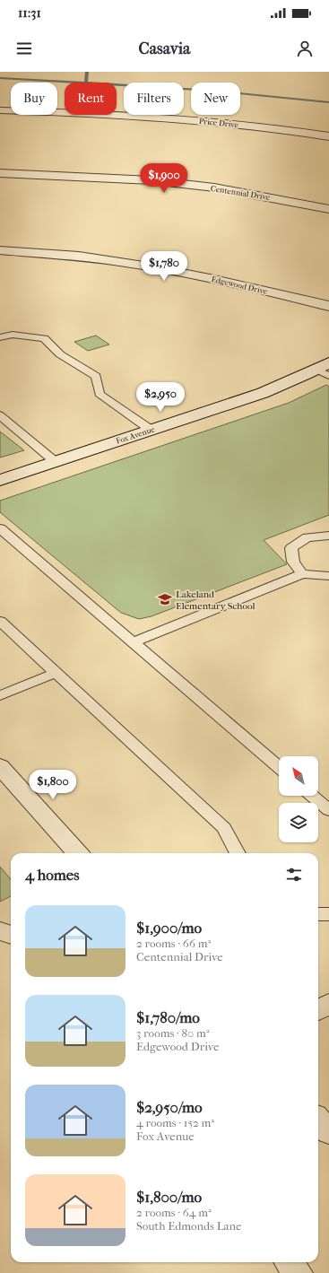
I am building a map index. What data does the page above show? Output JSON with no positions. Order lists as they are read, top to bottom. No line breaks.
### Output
{"streets":{"street":["Price Drive","Centennial Drive","Edgewood Drive","Fox Avenue"]},"places":{"school or university":["Lakeland Elementary School"]},"north":"top left","page":{"status":"11:31","header":"Casavia","chip":["Buy","Rent","Filters","New"],"price":["$1,900","$1,780","$2,950","$1,800"],"heading":"4 homes","list":[{"name":"$1,900/mo","note":"2 rooms · 66 m² · Centennial Drive"},{"name":"$1,780/mo","note":"3 rooms · 80 m² · Edgewood Drive"},{"name":"$2,950/mo","note":"4 rooms · 152 m² · Fox Avenue"},{"name":"$1,800/mo","note":"2 rooms · 64 m² · South Edmonds Lane"}]}}
